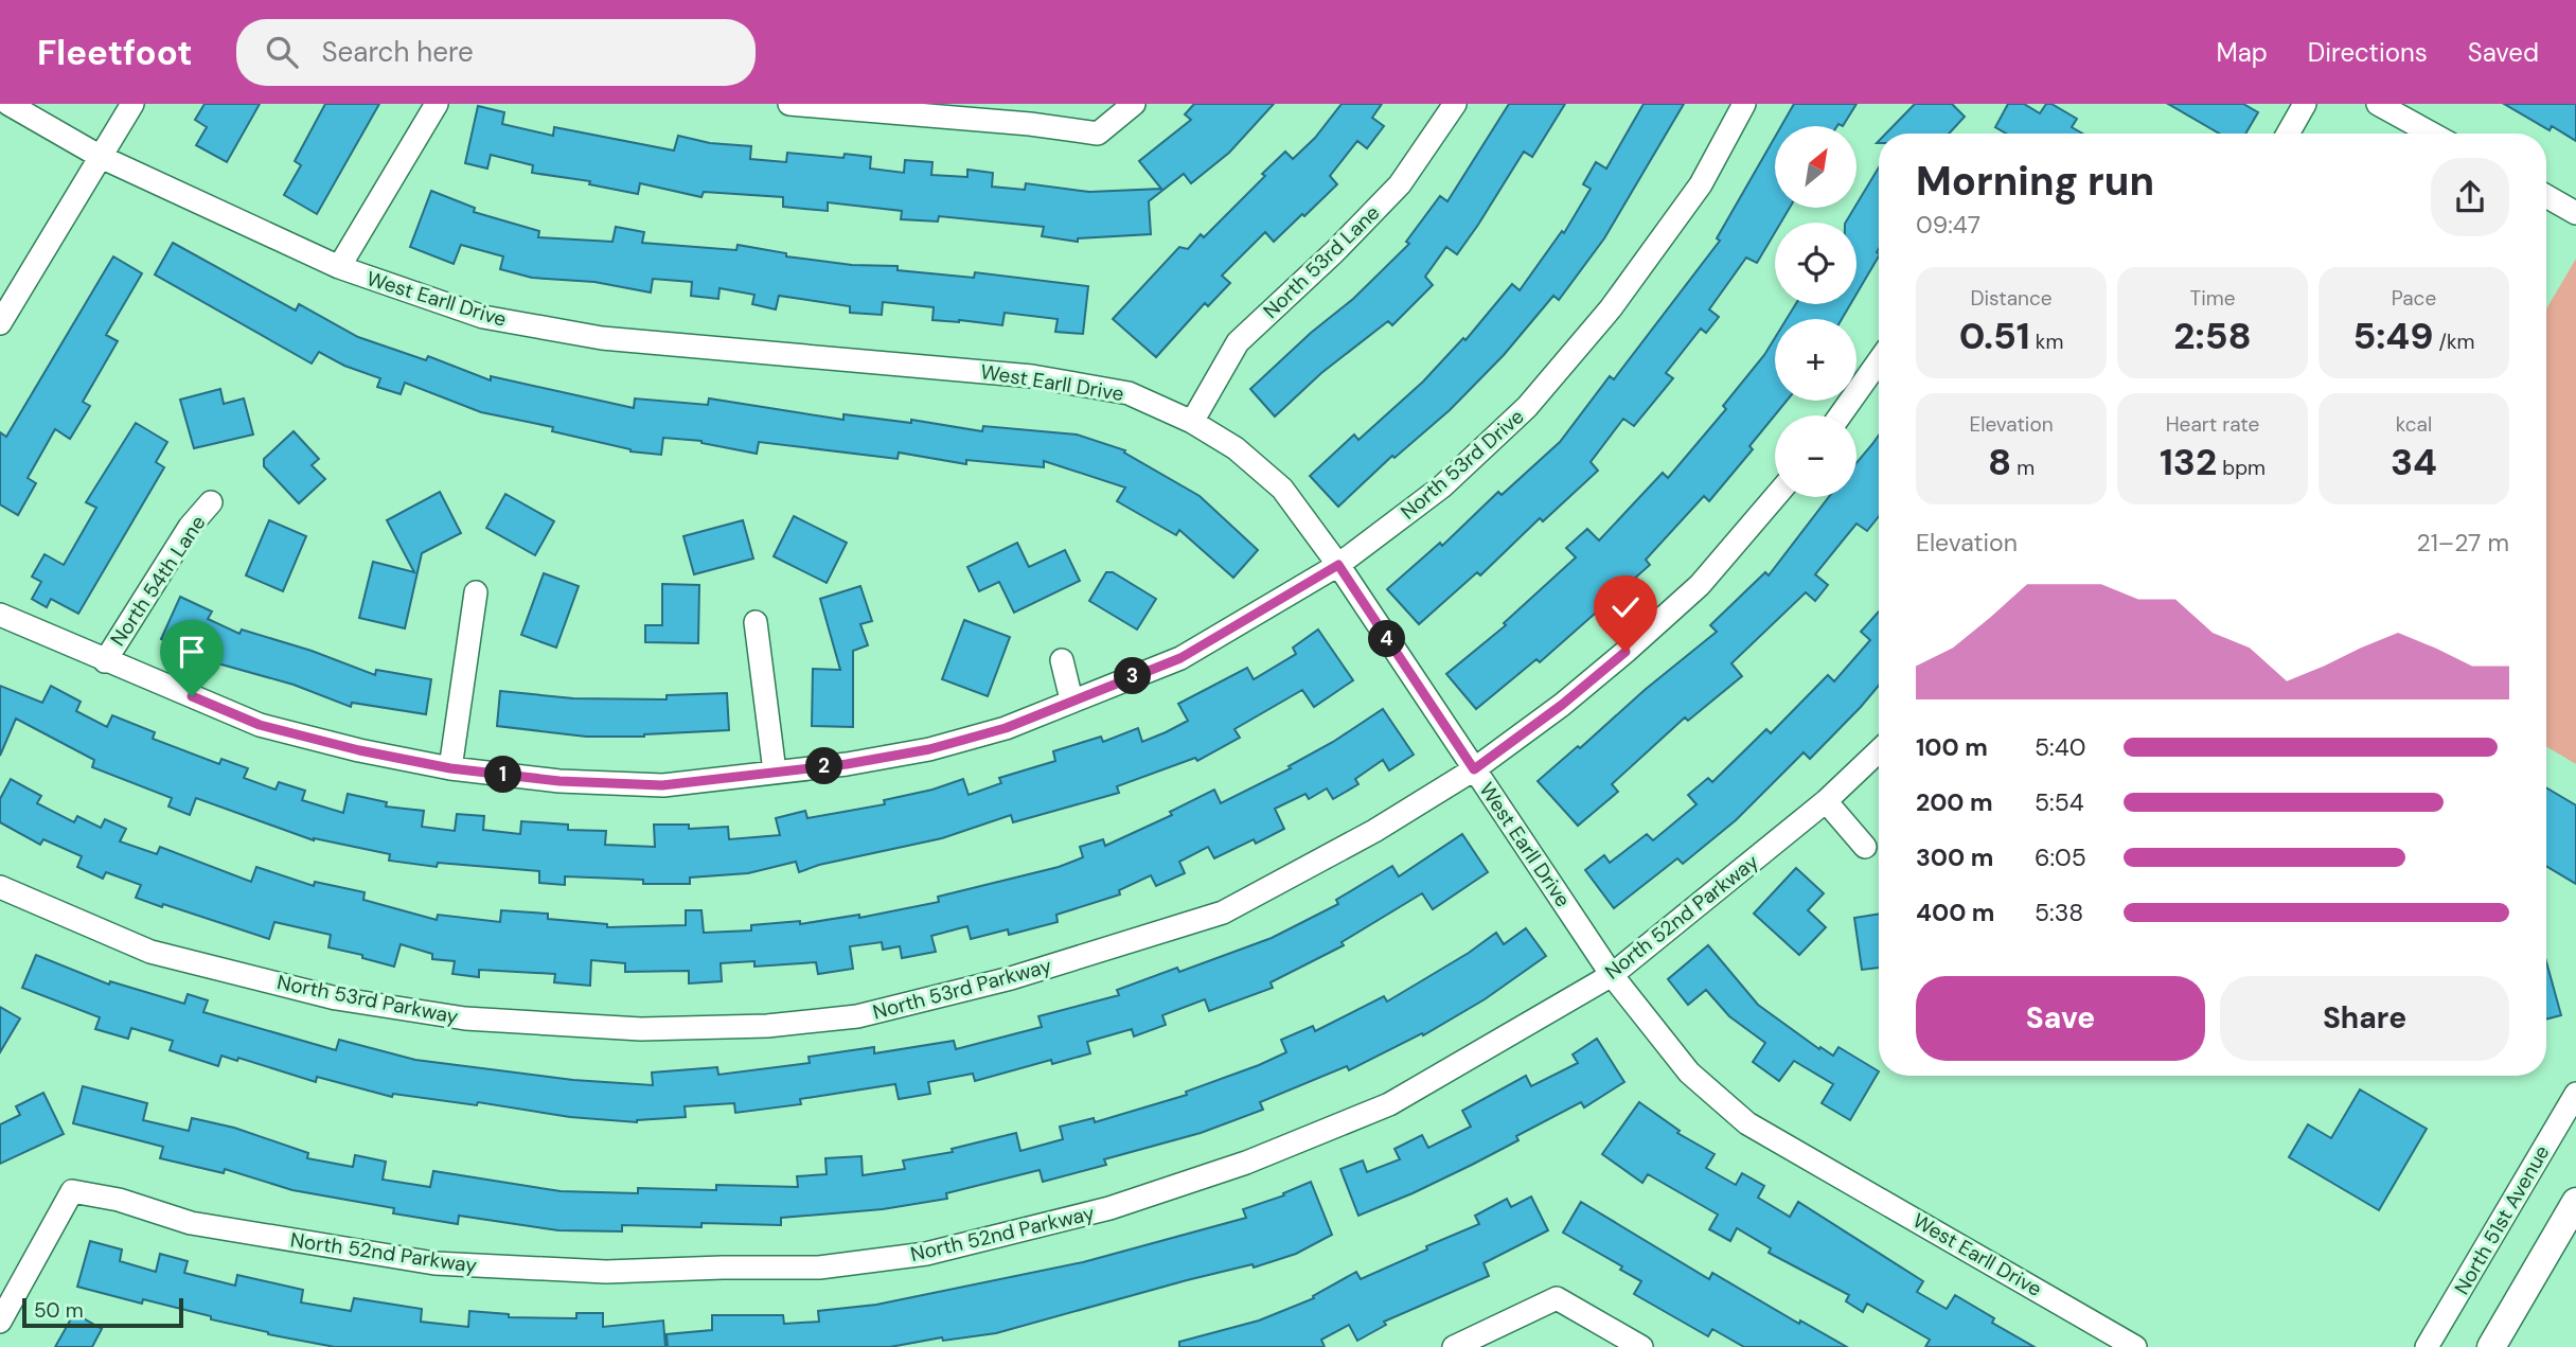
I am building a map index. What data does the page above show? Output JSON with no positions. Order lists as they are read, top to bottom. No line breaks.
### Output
{"streets":{"street":["North 53rd Lane","West Earll Drive","North 53rd Drive","North 54th Lane","North 52nd Parkway","North 53rd Parkway","North 51st Avenue"]},"crossings":[["North 53rd Lane","West Earll Drive"],["West Earll Drive","North 53rd Drive"],["West Earll Drive","North 52nd Parkway"],["West Earll Drive","North 53rd Parkway"],["North 53rd Drive","North 54th Lane"]],"scale_bar":"50 m","north":"top right","page":{"header":"Fleetfoot","search":"Search here","nav":["Map","Directions","Saved"],"map_buttons":["+","−"],"heading":["Morning run","09:47"],"stats":[["Distance","0.51 km"],["Time","2:58"],["Pace","5:49 /km"],["Elevation","8 m"],["Heart rate","132 bpm"],["kcal","34"]],"chart":["Elevation","21–27 m"],"pins":["4","3","2","1"],"list":[{"name":"100 m","note":"5:40"},{"name":"200 m","note":"5:54"},{"name":"300 m","note":"6:05"},{"name":"400 m","note":"5:38"}],"buttons":["Save","Share"],"scale":"50 m"}}
